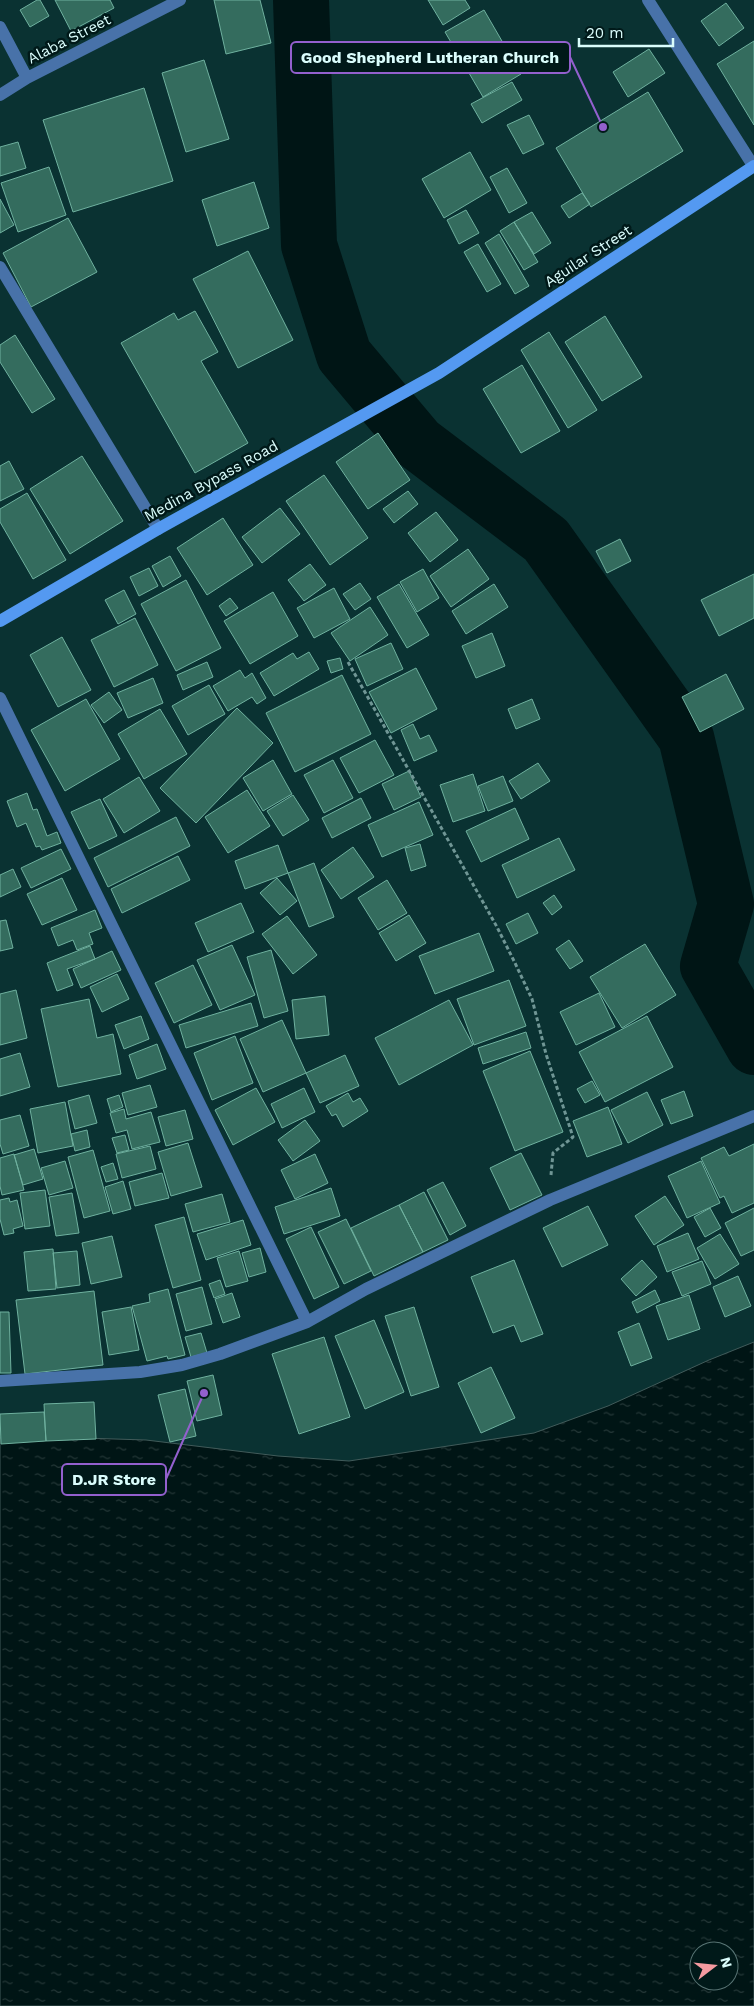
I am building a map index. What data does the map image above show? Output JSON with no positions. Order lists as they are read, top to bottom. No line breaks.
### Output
{"streets":{"main road":["Aguilar Street","Medina Bypass Road"],"street":["Alaba Street"]},"crossings":[["Aguilar Street","Medina Bypass Road"]],"places":["Good Shepherd Lutheran Church","D.JR Store"],"scale_bar":"20 m","north":"right"}
